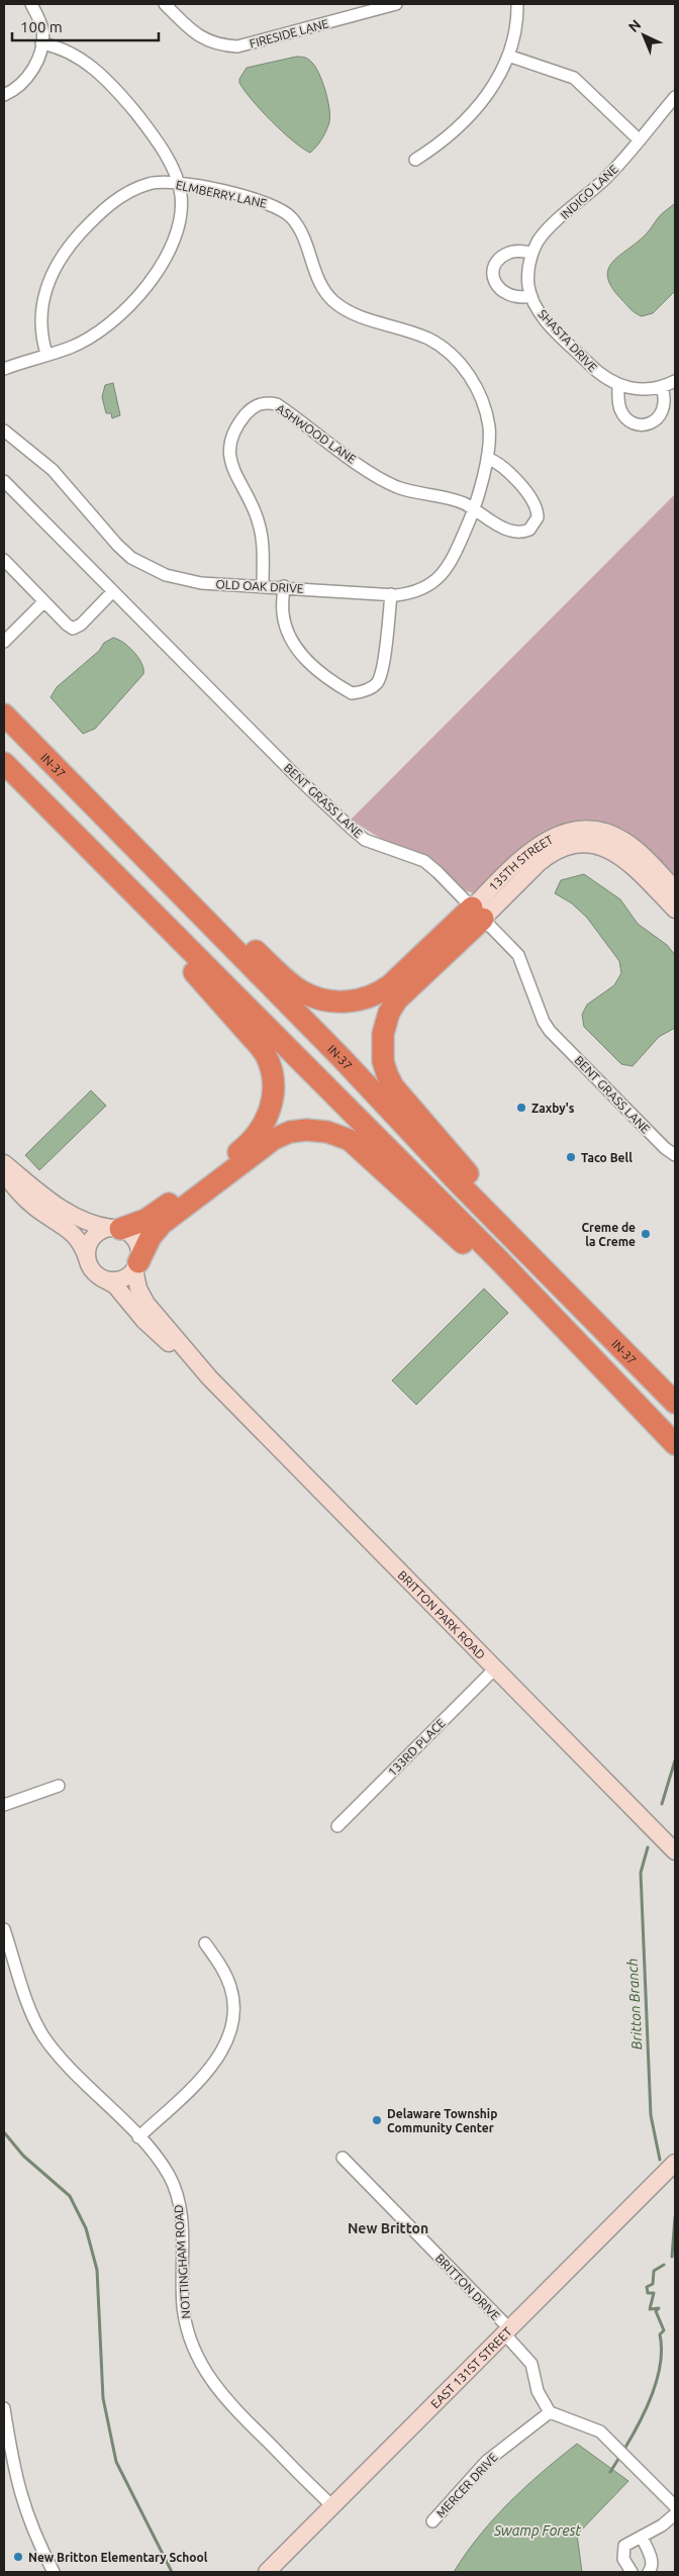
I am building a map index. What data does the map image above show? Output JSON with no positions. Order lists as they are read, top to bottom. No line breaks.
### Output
{"streets":{"highway":["IN-37"],"street":["FIRESIDE LANE","INDIGO LANE","ELMBERRY LANE","SHASTA DRIVE","ASHWOOD LANE","OLD OAK DRIVE","BENT GRASS LANE","135TH STREET","BRITTON PARK ROAD","133RD PLACE","NOTTINGHAM ROAD","BRITTON DRIVE","EAST 131ST STREET","MERCER DRIVE"]},"crossings":[["INDIGO LANE","SHASTA DRIVE"],["ELMBERRY LANE","ASHWOOD LANE"],["ELMBERRY LANE","OLD OAK DRIVE"],["ASHWOOD LANE","OLD OAK DRIVE"],["BENT GRASS LANE","135TH STREET"],["BRITTON PARK ROAD","133RD PLACE"],["NOTTINGHAM ROAD","EAST 131ST STREET"],["BRITTON DRIVE","EAST 131ST STREET"],["BRITTON DRIVE","MERCER DRIVE"]],"districts":["New Britton"],"water":["Britton Branch","Swamp Forest"],"places":["Zaxby's","Taco Bell","Creme de la Creme","Delaware Township Community Center","New Britton Elementary School"],"scale_bar":"100 m","north":"top left"}
